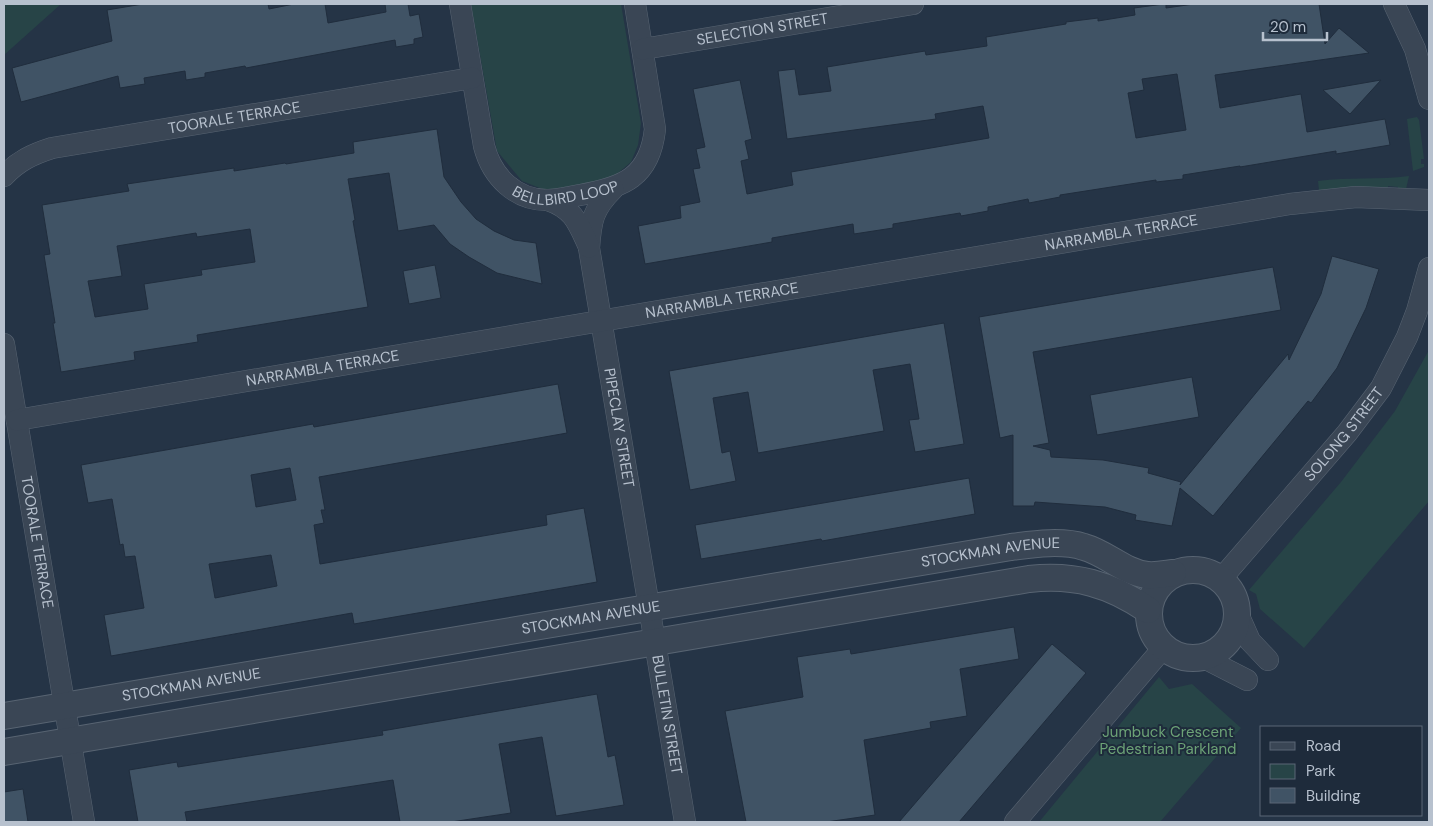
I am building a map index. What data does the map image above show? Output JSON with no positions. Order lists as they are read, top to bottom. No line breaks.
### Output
{"streets":{"street":["SELECTION STREET","TOORALE TERRACE","BELLBIRD LOOP","NARRAMBLA TERRACE","PIPECLAY STREET","SOLONG STREET","STOCKMAN AVENUE","BULLETIN STREET"]},"crossings":[["SELECTION STREET","BELLBIRD LOOP"],["TOORALE TERRACE","BELLBIRD LOOP"],["TOORALE TERRACE","NARRAMBLA TERRACE"],["TOORALE TERRACE","STOCKMAN AVENUE"],["BELLBIRD LOOP","PIPECLAY STREET"],["NARRAMBLA TERRACE","PIPECLAY STREET"],["PIPECLAY STREET","STOCKMAN AVENUE"],["PIPECLAY STREET","BULLETIN STREET"],["SOLONG STREET","STOCKMAN AVENUE"],["STOCKMAN AVENUE","BULLETIN STREET"]],"parks":["Jumbuck Crescent Pedestrian Parkland"],"legend":["Road","Park","Building"],"scale_bar":"20 m"}
